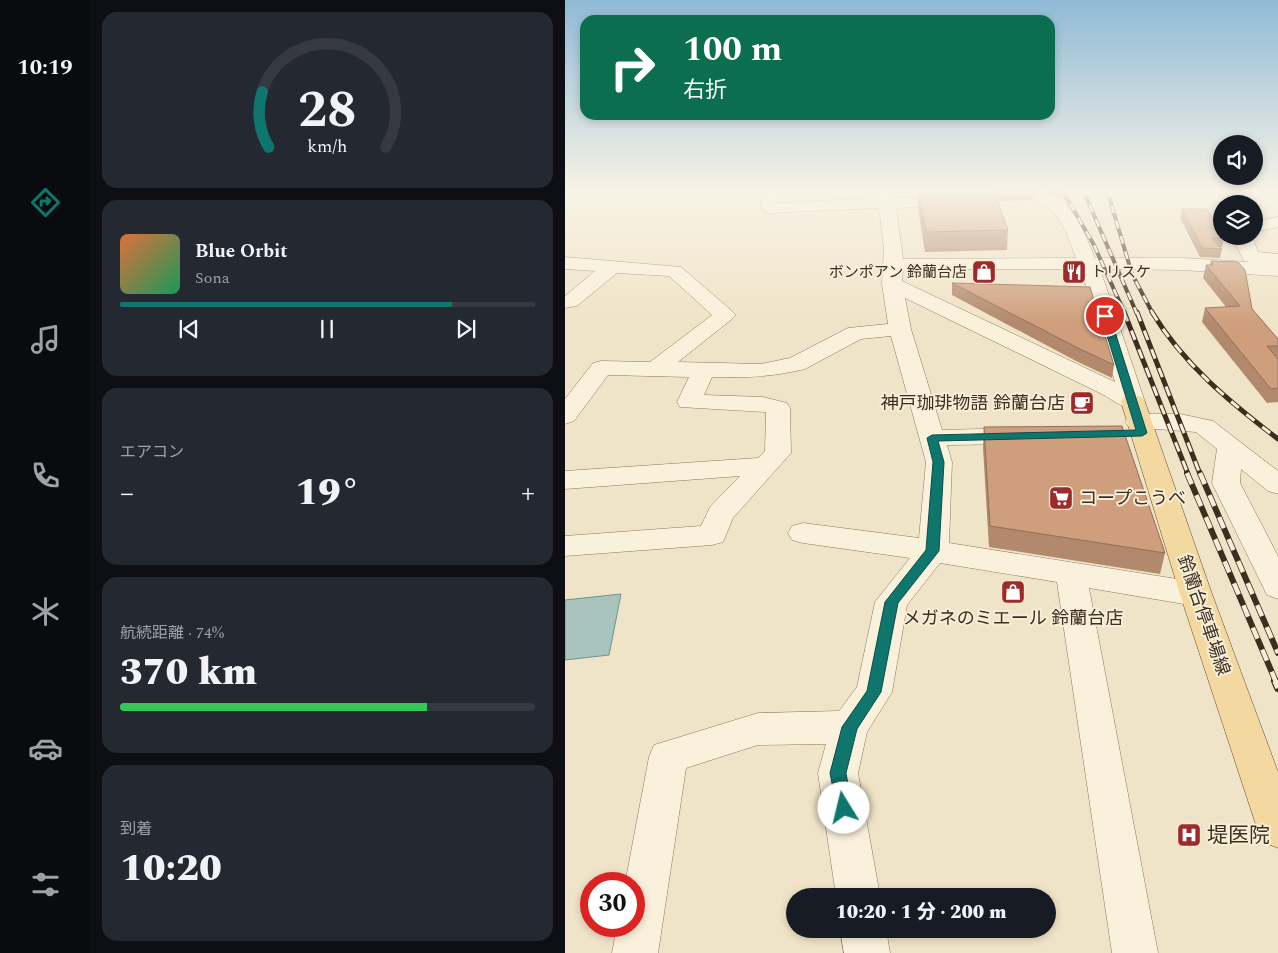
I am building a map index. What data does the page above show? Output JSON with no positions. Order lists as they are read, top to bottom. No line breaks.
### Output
{"streets":{"main road":["鈴蘭台停車場線"]},"places":{"shop":["ボンポアン 鈴蘭台店","メガネのミエール 鈴蘭台店"],"restaurant":["トリスケ"],"cafe":["神戸珈琲物語 鈴蘭台店"],"supermarket":["コープこうべ"],"hospital":["堤医院"]},"page":{"tabs":"10:19","turn":["100 m","右折"],"song":["Blue Orbit","Sona"],"tile":["エアコン",["航続距離 · 74%","370 km"],["到着","10:20"]],"heat":["−","19°","+"],"limit":"30","trip":"10:20 · 1 分 · 200 m","gauge":["28","km/h"]}}
